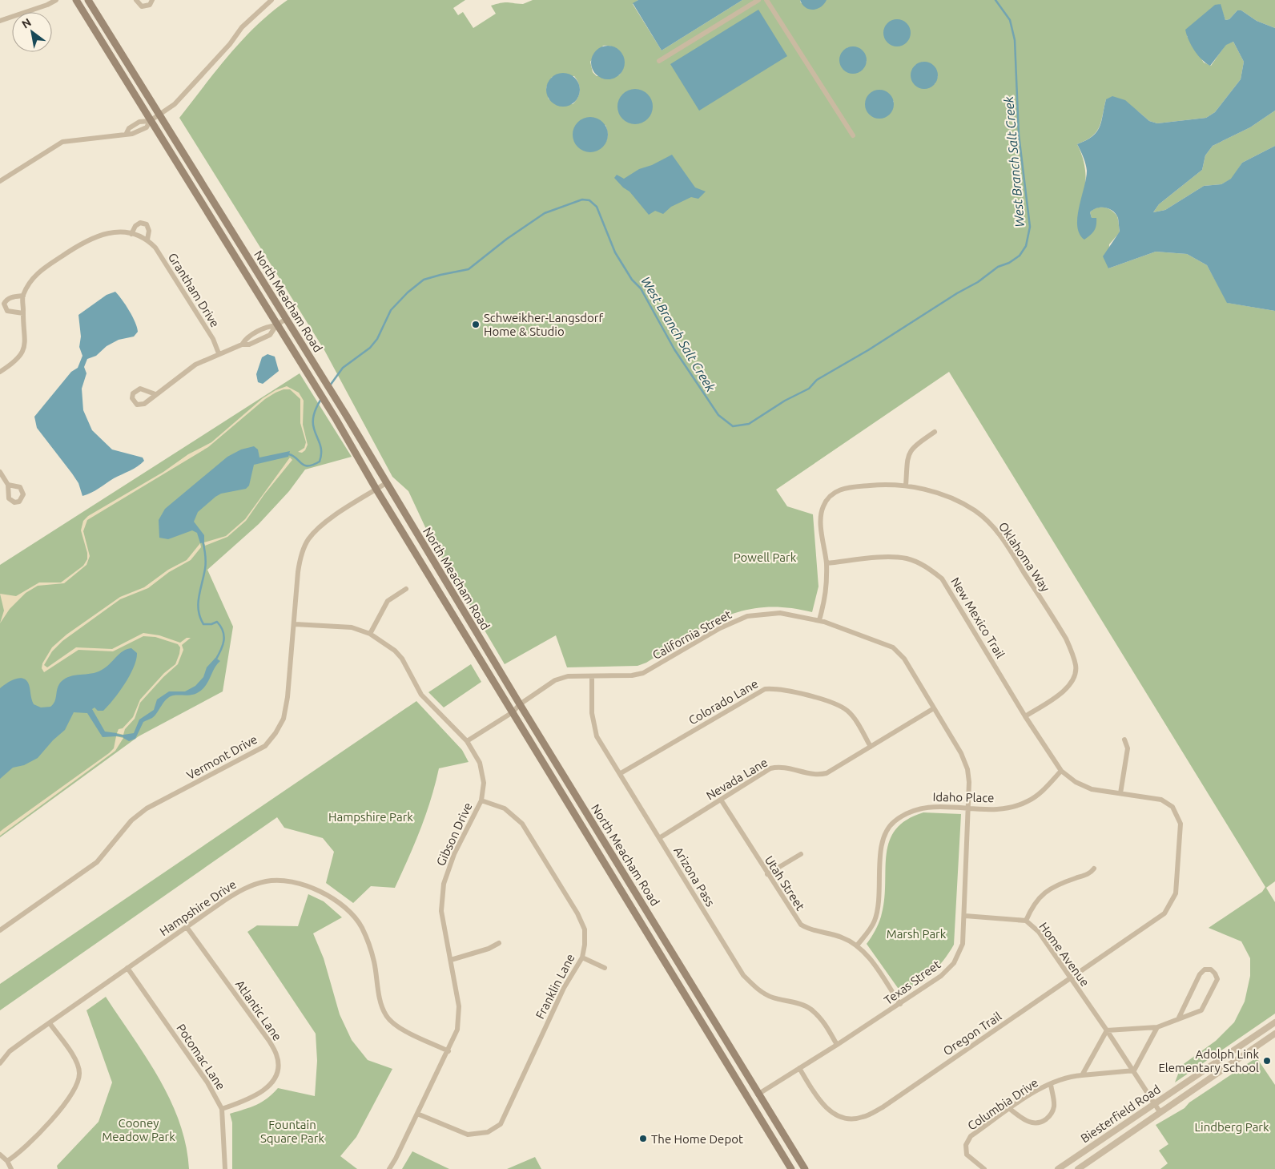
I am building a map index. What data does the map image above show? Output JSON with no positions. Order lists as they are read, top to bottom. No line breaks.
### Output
{"streets":{"main road":["North Meacham Road"],"street":["Grantham Drive","Oklahoma Way","New Mexico Trail","California Street","Colorado Lane","Vermont Drive","Nevada Lane","Idaho Place","Gibson Drive","Arizona Pass","Utah Street","Hampshire Drive","Home Avenue","Texas Street","Franklin Lane","Atlantic Lane","Oregon Trail","Potomac Lane","Columbia Drive","Biesterfield Road"]},"crossings":[["North Meacham Road","California Street"],["North Meacham Road","Vermont Drive"],["North Meacham Road","Texas Street"],["Oklahoma Way","New Mexico Trail"],["New Mexico Trail","Idaho Place"],["California Street","Nevada Lane"],["California Street","Gibson Drive"],["California Street","Arizona Pass"],["California Street","Texas Street"],["Colorado Lane","Nevada Lane"],["Colorado Lane","Arizona Pass"],["Vermont Drive","Gibson Drive"],["Nevada Lane","Arizona Pass"],["Nevada Lane","Utah Street"],["Nevada Lane","Texas Street"],["Idaho Place","Utah Street"],["Idaho Place","Texas Street"],["Gibson Drive","Hampshire Drive"],["Gibson Drive","Franklin Lane"],["Arizona Pass","Texas Street"],["Utah Street","Texas Street"],["Hampshire Drive","Atlantic Lane"],["Hampshire Drive","Potomac Lane"],["Home Avenue","Texas Street"],["Home Avenue","Oregon Trail"],["Home Avenue","Columbia Drive"],["Home Avenue","Biesterfield Road"],["Texas Street","Oregon Trail"],["Atlantic Lane","Potomac Lane"]],"water":["West Branch Salt Creek"],"parks":["Powell Park","Hampshire Park","Marsh Park","Cooney Meadow Park","Fountain Square Park","Lindberg Park"],"places":["Schweikher-Langsdorf Home & Studio","Adolph Link Elementary School","The Home Depot"],"north":"top left"}
